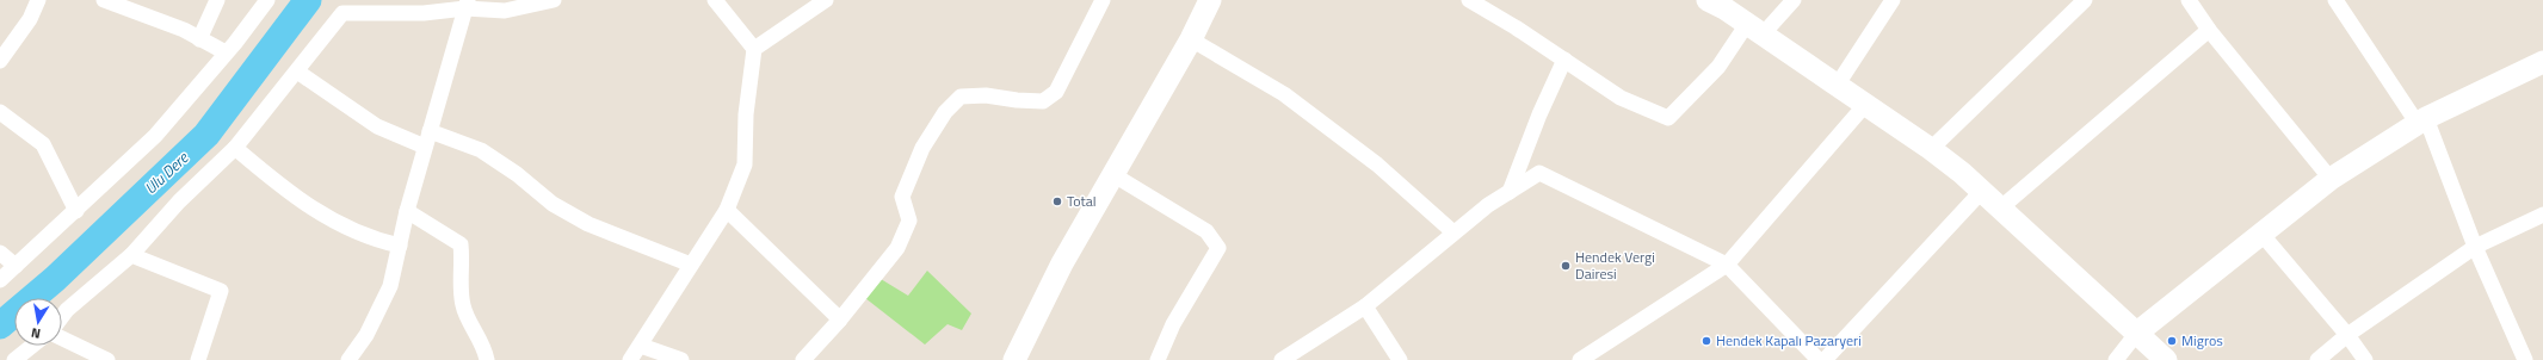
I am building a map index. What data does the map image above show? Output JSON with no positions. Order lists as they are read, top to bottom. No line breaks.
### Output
{"water":["Ulu Dere"],"places":["Total","Hendek Vergi Dairesi","Hendek Kapalı Pazaryeri","Migros"],"north":"bottom"}
